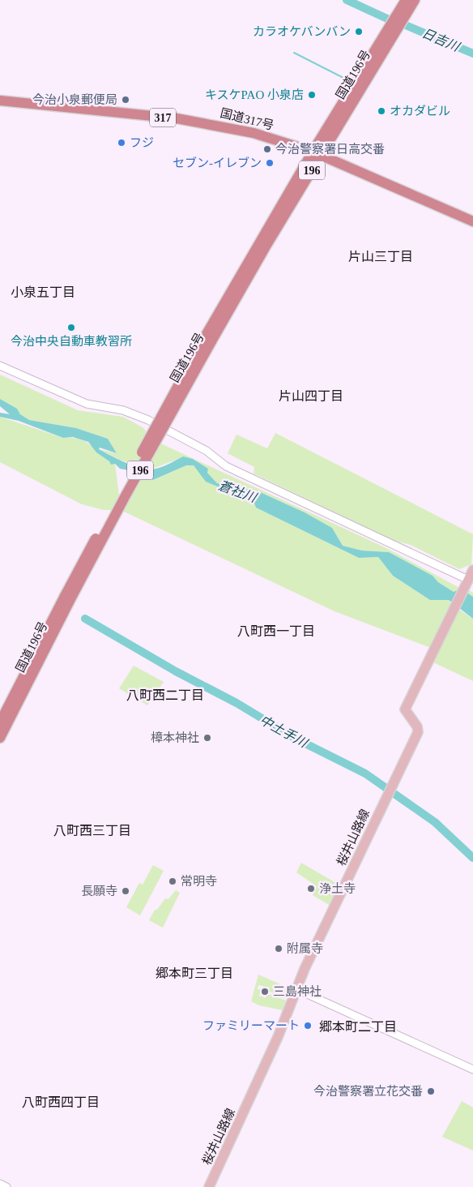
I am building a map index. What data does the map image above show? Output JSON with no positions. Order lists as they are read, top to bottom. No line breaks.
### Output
{"streets":{"highway":["国道196号","317","国道317号","196"],"main road":["桜井山路線"]},"crossings":[["国道196号","国道317号"]],"districts":["片山三丁目","小泉五丁目","片山四丁目","八町西一丁目","八町西二丁目","八町西三丁目","郷本町三丁目","郷本町二丁目","八町西四丁目"],"water":["日吉川","蒼社川","中土手川"],"places":["カラオケバンバン","キスケPAO 小泉店","今治小泉郵便局","オカダビル","フジ","今治警察署日高交番","セブン-イレブン","今治中央自動車教習所","樟本神社","常明寺","浄土寺","長願寺","附属寺","三島神社","ファミリーマート","今治警察署立花交番"]}
